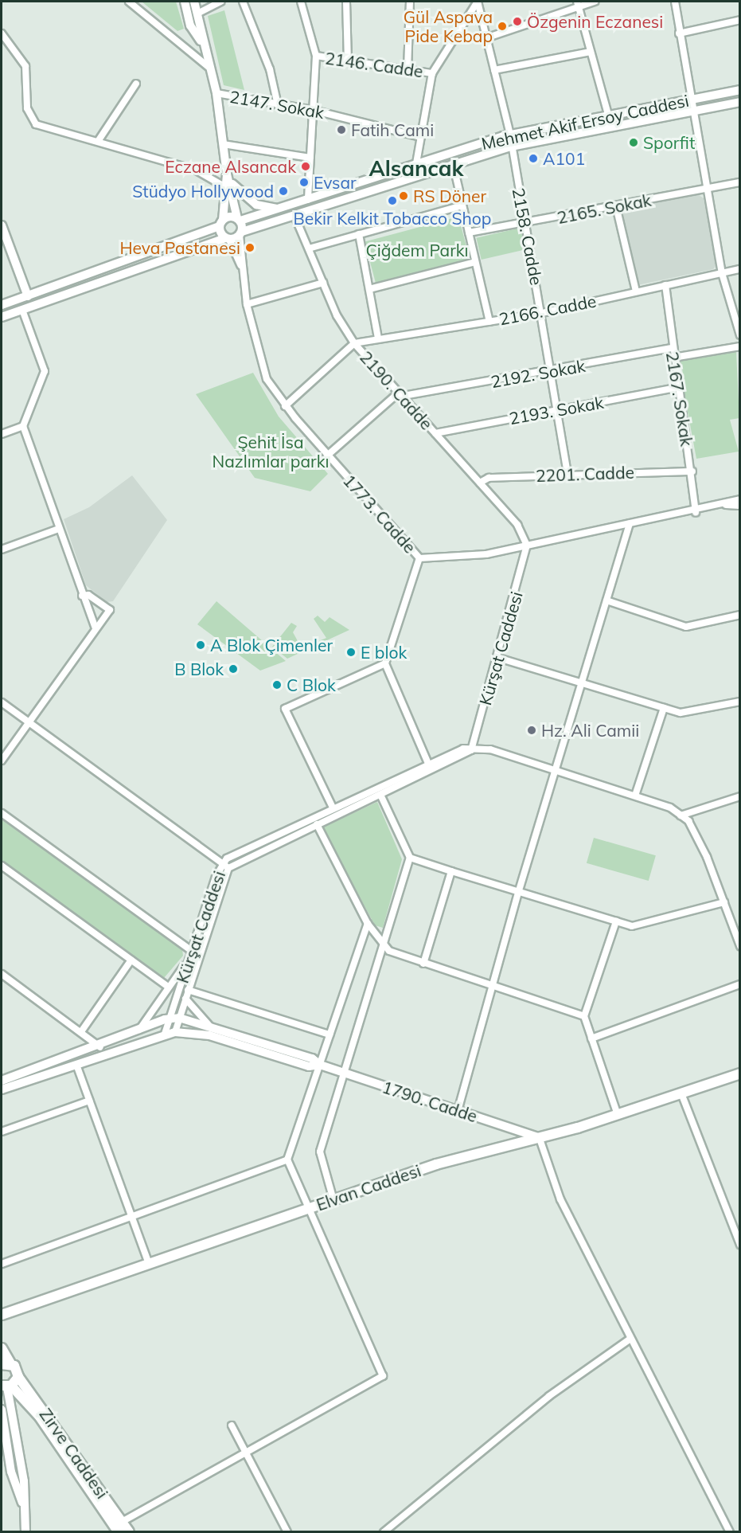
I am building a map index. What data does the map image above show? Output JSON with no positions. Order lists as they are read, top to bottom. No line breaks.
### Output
{"streets":{"main road":["Elvan Caddesi","Zirve Caddesi"],"street":["2146. Cadde","2147. Sokak","Mehmet Akif Ersoy Caddesi","2165. Sokak","2158. Cadde","2166. Cadde","2192. Sokak","2190. Cadde","2167. Sokak","2193. Sokak","2201. Cadde","1773. Cadde","Kürşat Caddesi","1790. Cadde"]},"crossings":[["Mehmet Akif Ersoy Caddesi","2158. Cadde"],["Mehmet Akif Ersoy Caddesi","2190. Cadde"],["Mehmet Akif Ersoy Caddesi","1773. Cadde"],["2165. Sokak","2158. Cadde"],["2158. Cadde","2166. Cadde"],["2158. Cadde","2192. Sokak"],["2158. Cadde","2193. Sokak"],["2158. Cadde","2201. Cadde"],["2166. Cadde","2190. Cadde"],["2166. Cadde","2167. Sokak"],["2192. Sokak","2190. Cadde"],["2192. Sokak","2167. Sokak"],["2190. Cadde","2193. Sokak"],["2190. Cadde","2201. Cadde"],["2190. Cadde","Kürşat Caddesi"],["2167. Sokak","2193. Sokak"],["2167. Sokak","2201. Cadde"],["Kürşat Caddesi","1790. Cadde"],["1790. Cadde","Elvan Caddesi"]],"districts":["Alsancak"],"parks":["Çiğdem Parkı","Şehit İsa Nazlımlar parkı"],"places":["Özgenin Eczanesi","Gül Aspava Pide Kebap","Fatih Cami","Sporfit","A101","Eczane Alsancak","Evsar","Stüdyo Hollywood","RS Döner","Bekir Kelkit Tobacco Shop","Heva Pastanesi","A Blok Çimenler","E blok","B Blok","C Blok","Hz. Ali Camii"]}
